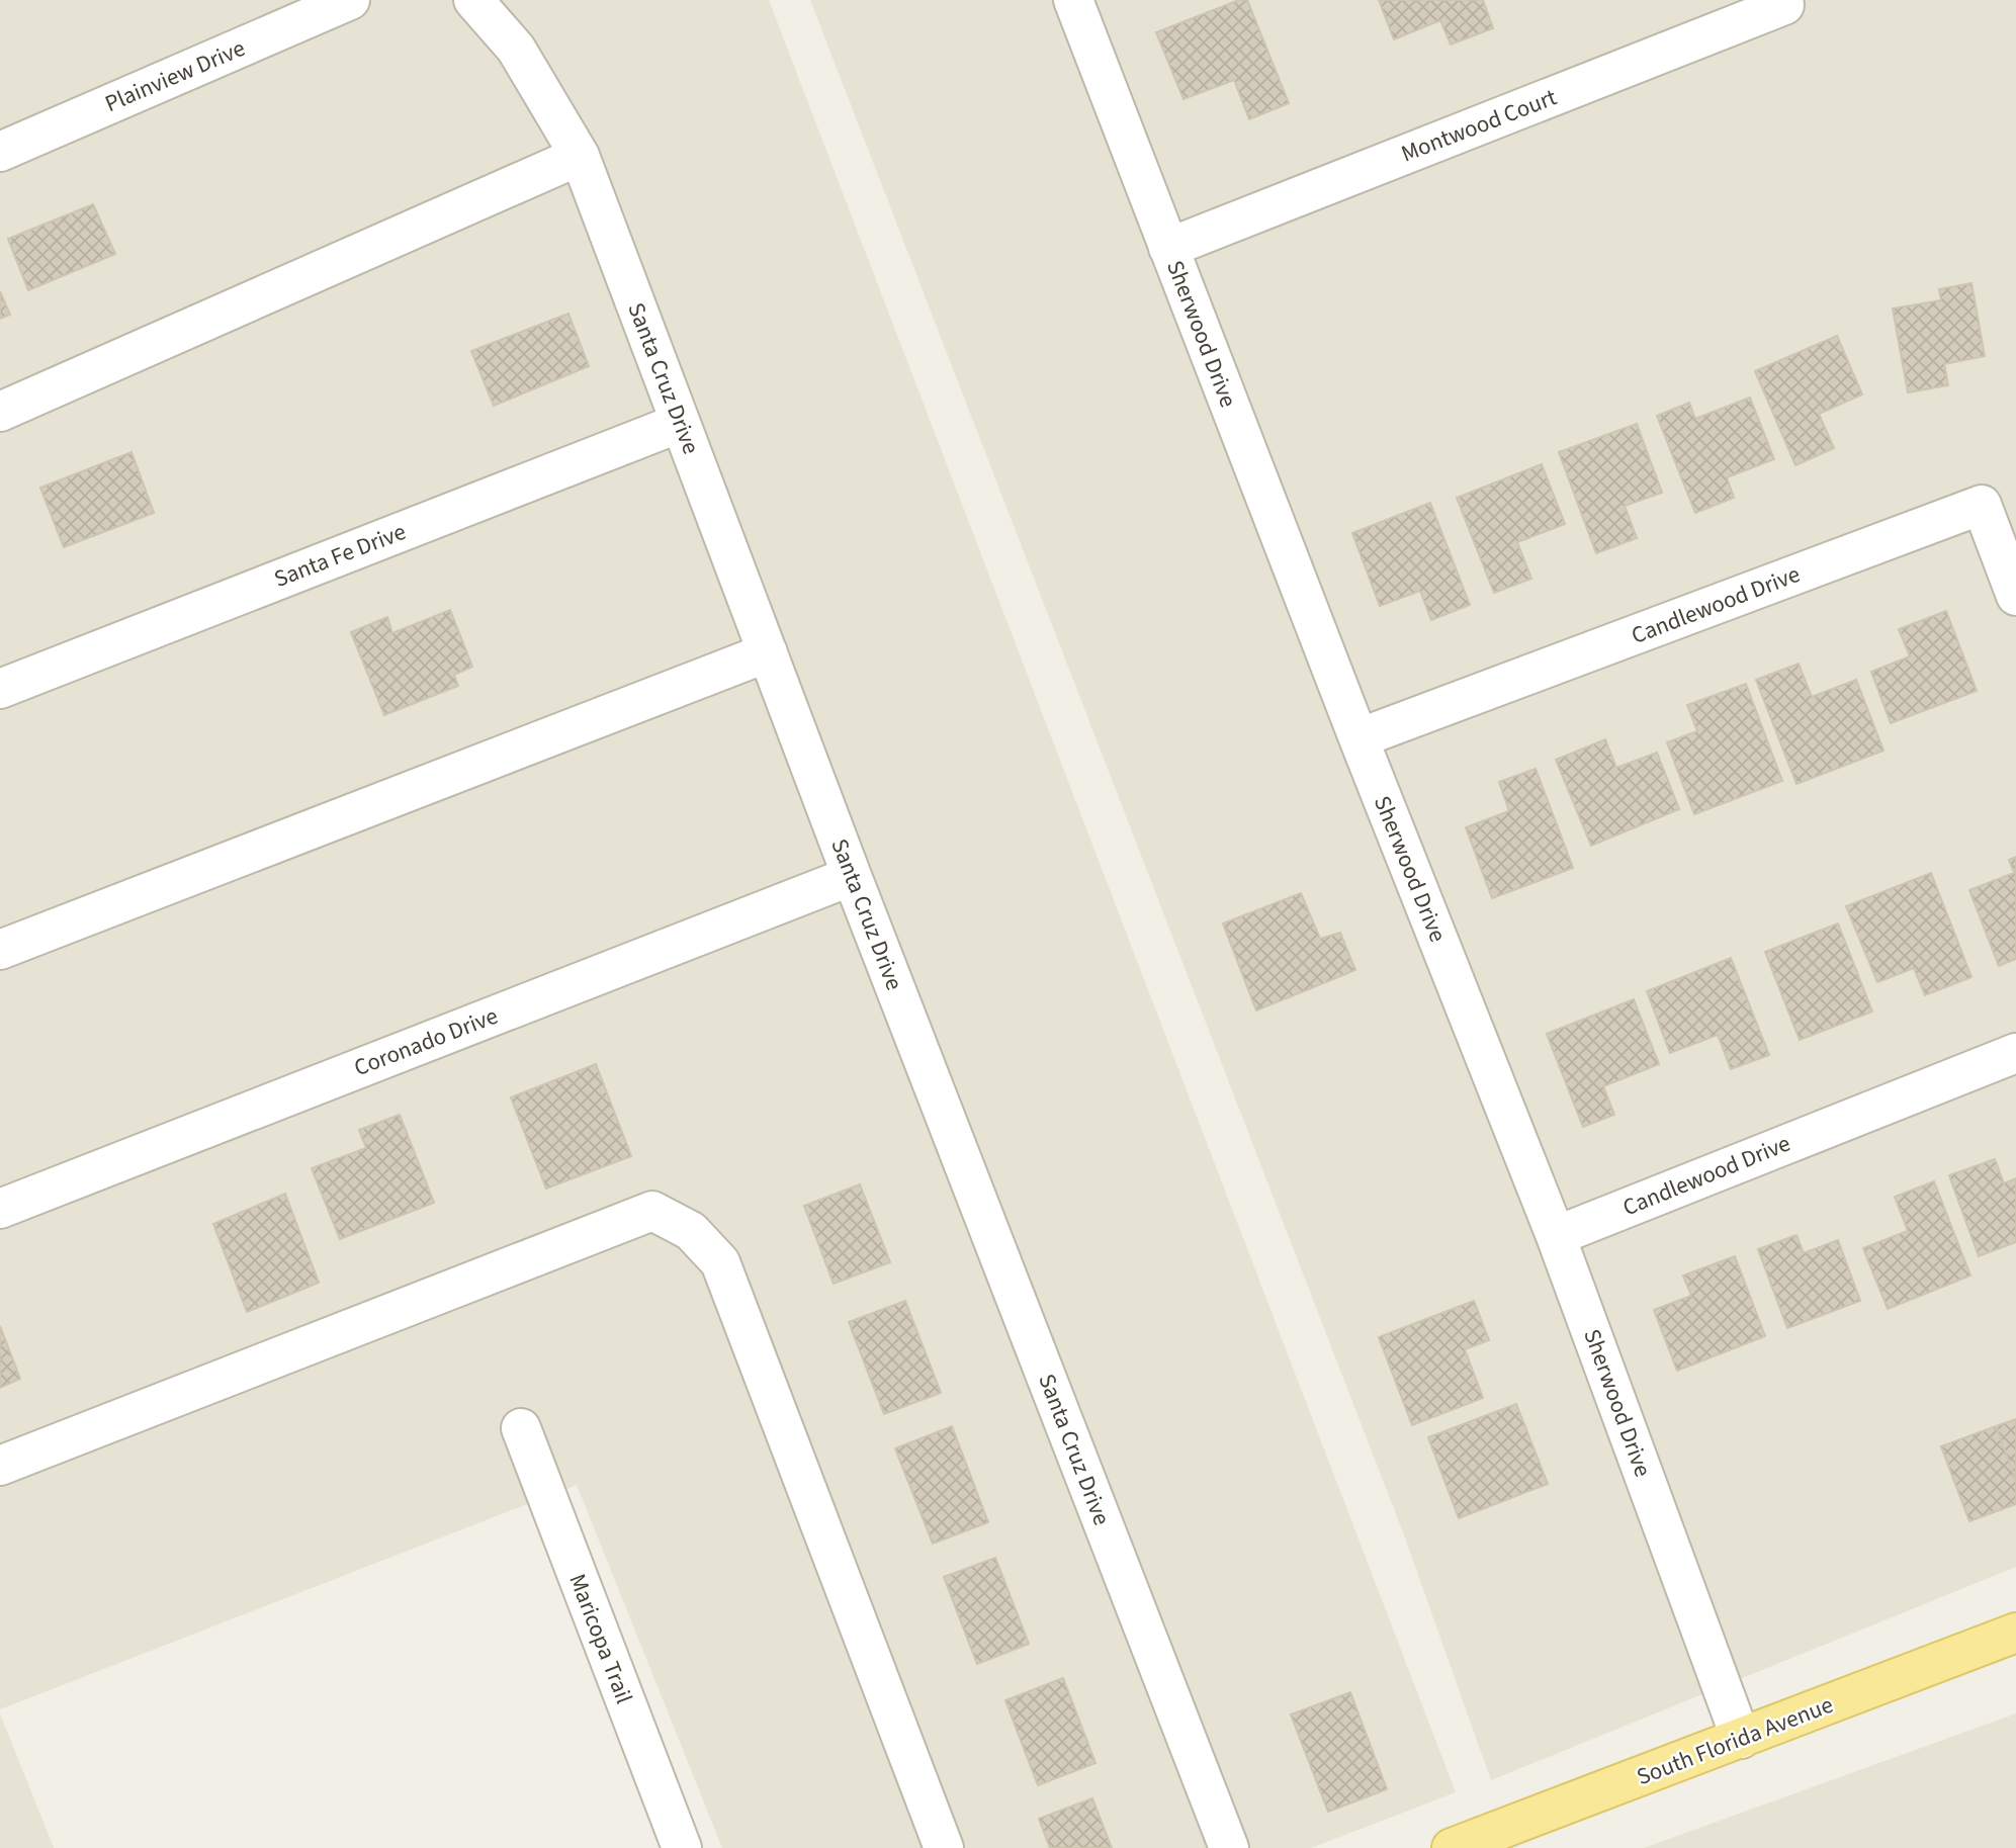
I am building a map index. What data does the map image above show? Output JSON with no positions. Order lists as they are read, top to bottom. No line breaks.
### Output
{"streets":{"main road":["South Florida Avenue"],"street":["Plainview Drive","Montwood Court","Sherwood Drive","Santa Cruz Drive","Santa Fe Drive","Candlewood Drive","Coronado Drive","Maricopa Trail"]},"crossings":[["Montwood Court","Sherwood Drive"],["Sherwood Drive","Candlewood Drive"],["Sherwood Drive","South Florida Avenue"],["Santa Cruz Drive","Santa Fe Drive"],["Santa Cruz Drive","Coronado Drive"]]}
